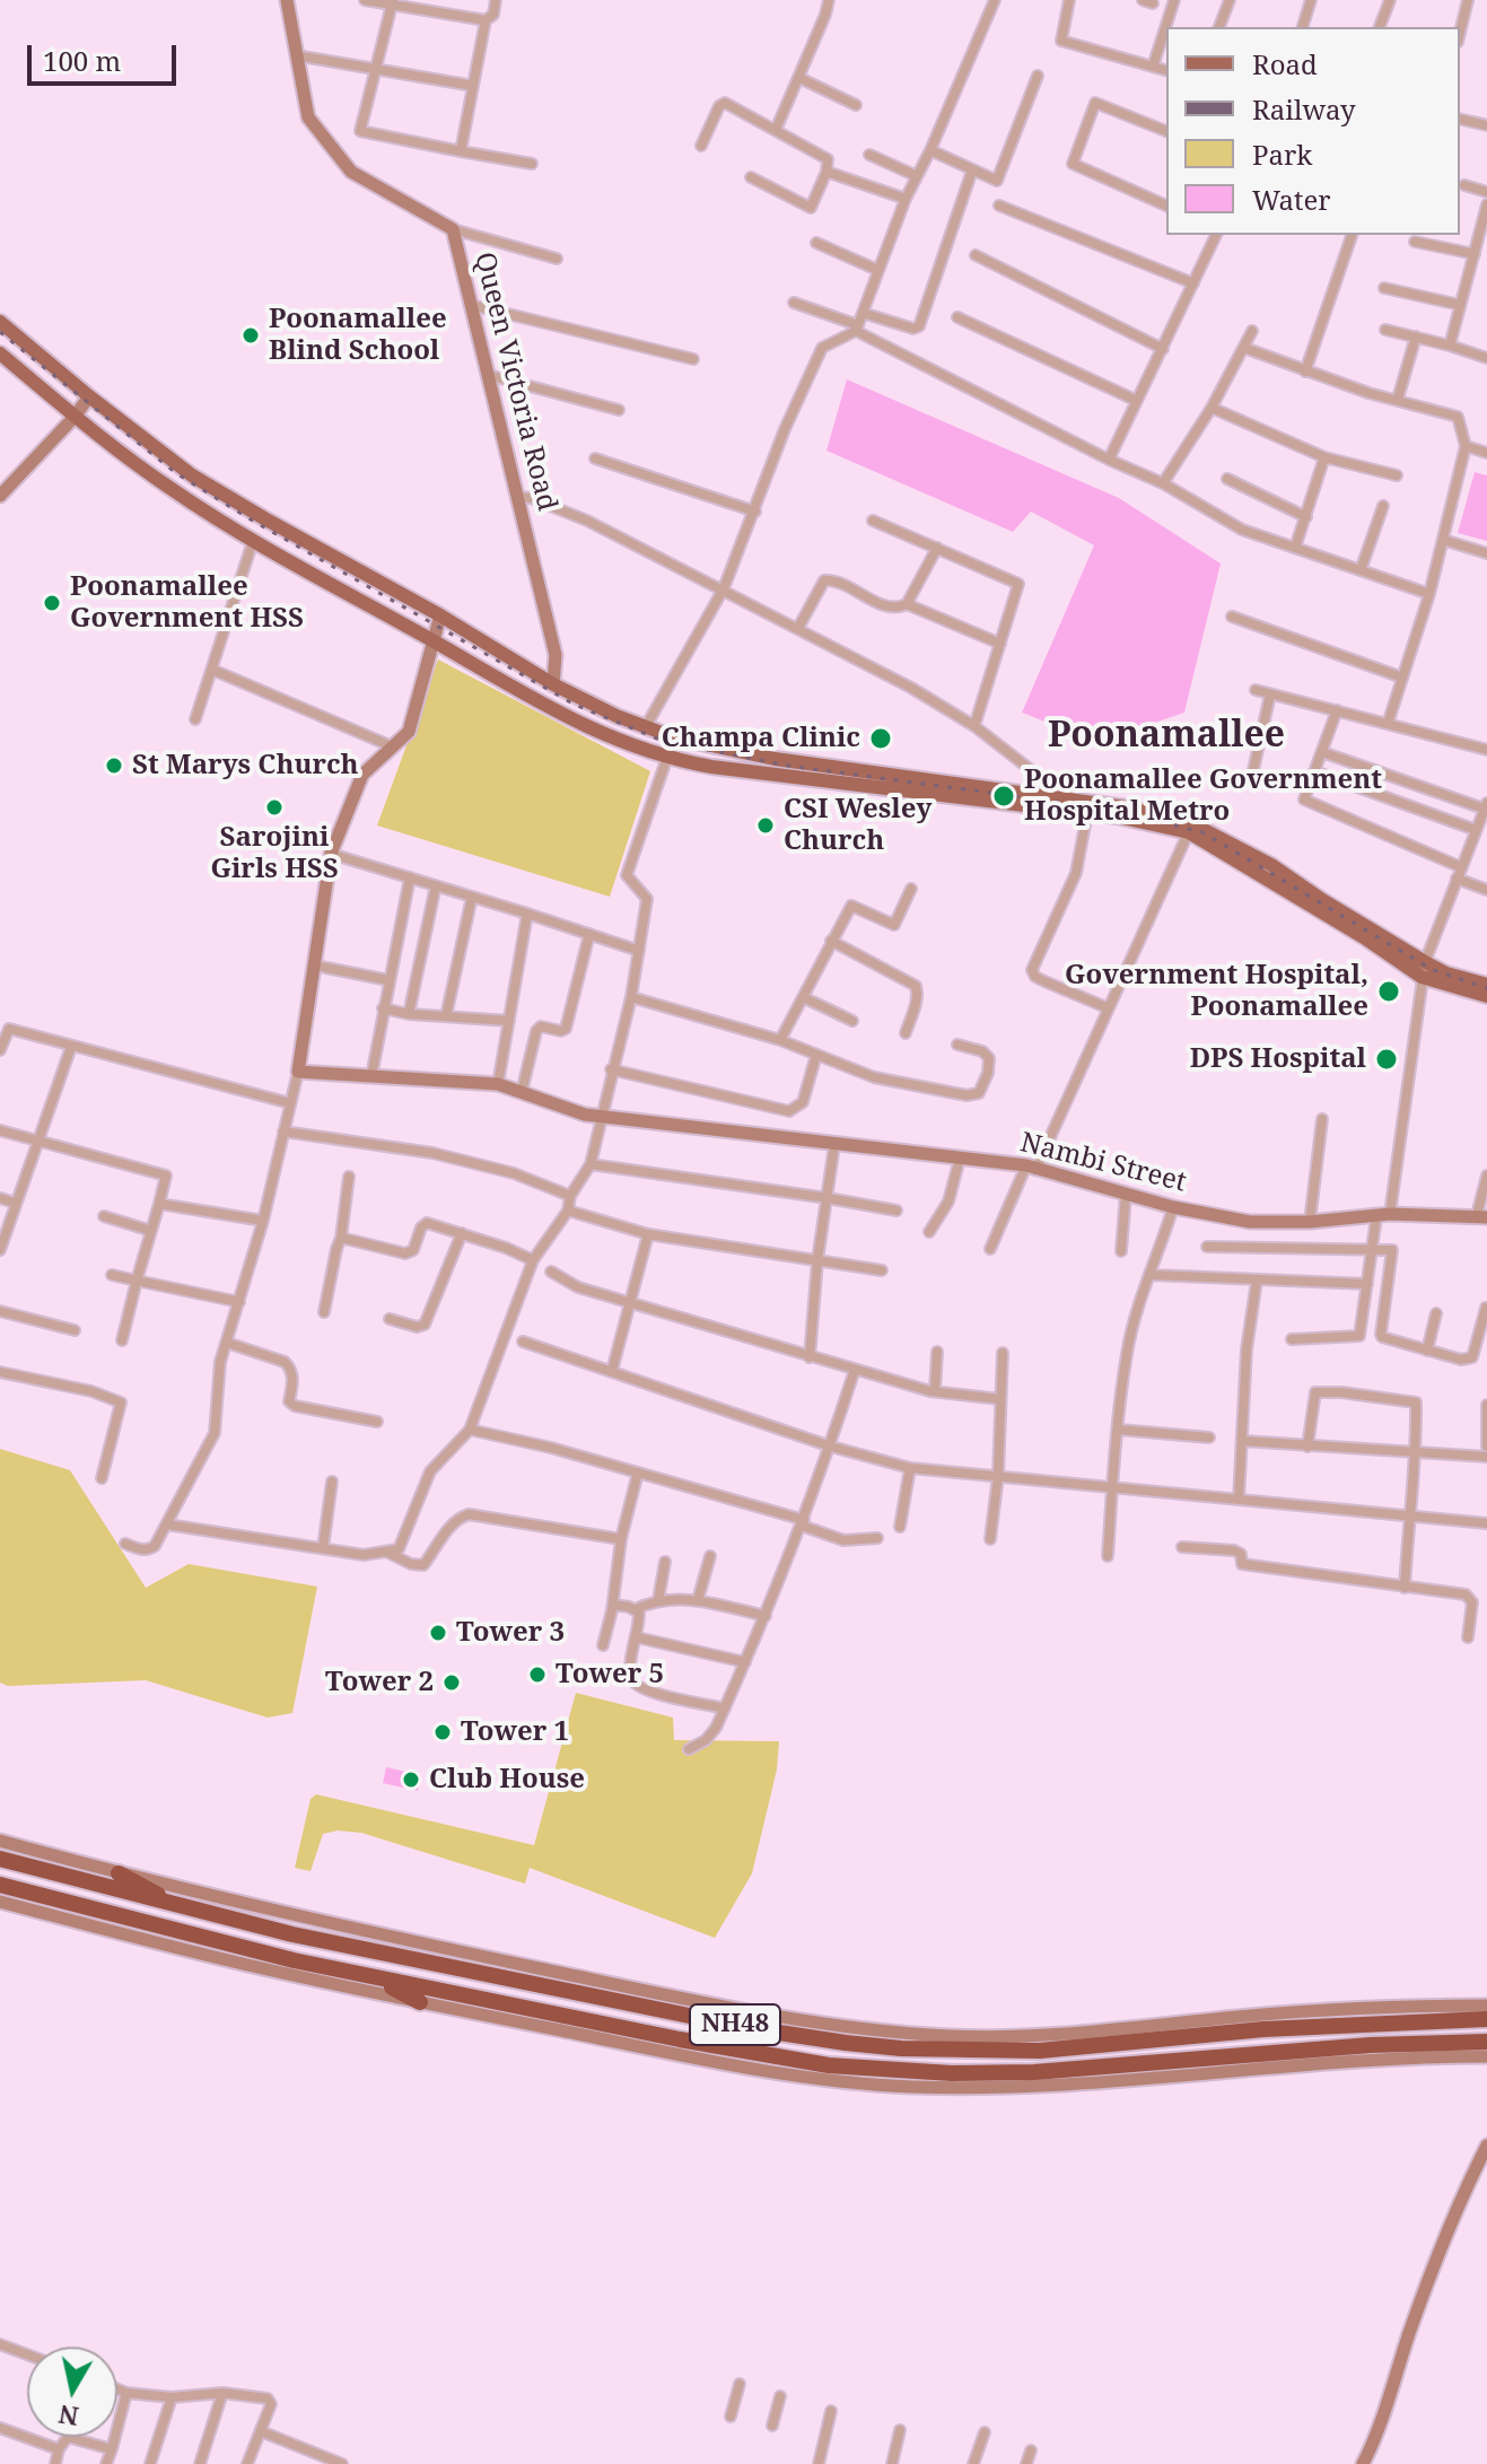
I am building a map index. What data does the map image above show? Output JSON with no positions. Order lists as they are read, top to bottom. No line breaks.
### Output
{"streets":{"highway":["NH48"],"street":["Queen Victoria Road","Nambi Street"]},"districts":["Poonamallee"],"places":["Poonamallee Blind School","Poonamallee Government HSS","Champa Clinic","St Marys Church","Poonamallee Government Hospital Metro","Sarojini Girls HSS","CSI Wesley Church","Government Hospital, Poonamallee","DPS Hospital","Tower 3","Tower 5","Tower 2","Tower 1","Club House"],"legend":["Road","Railway","Park","Water"],"scale_bar":"100 m","north":"bottom"}
